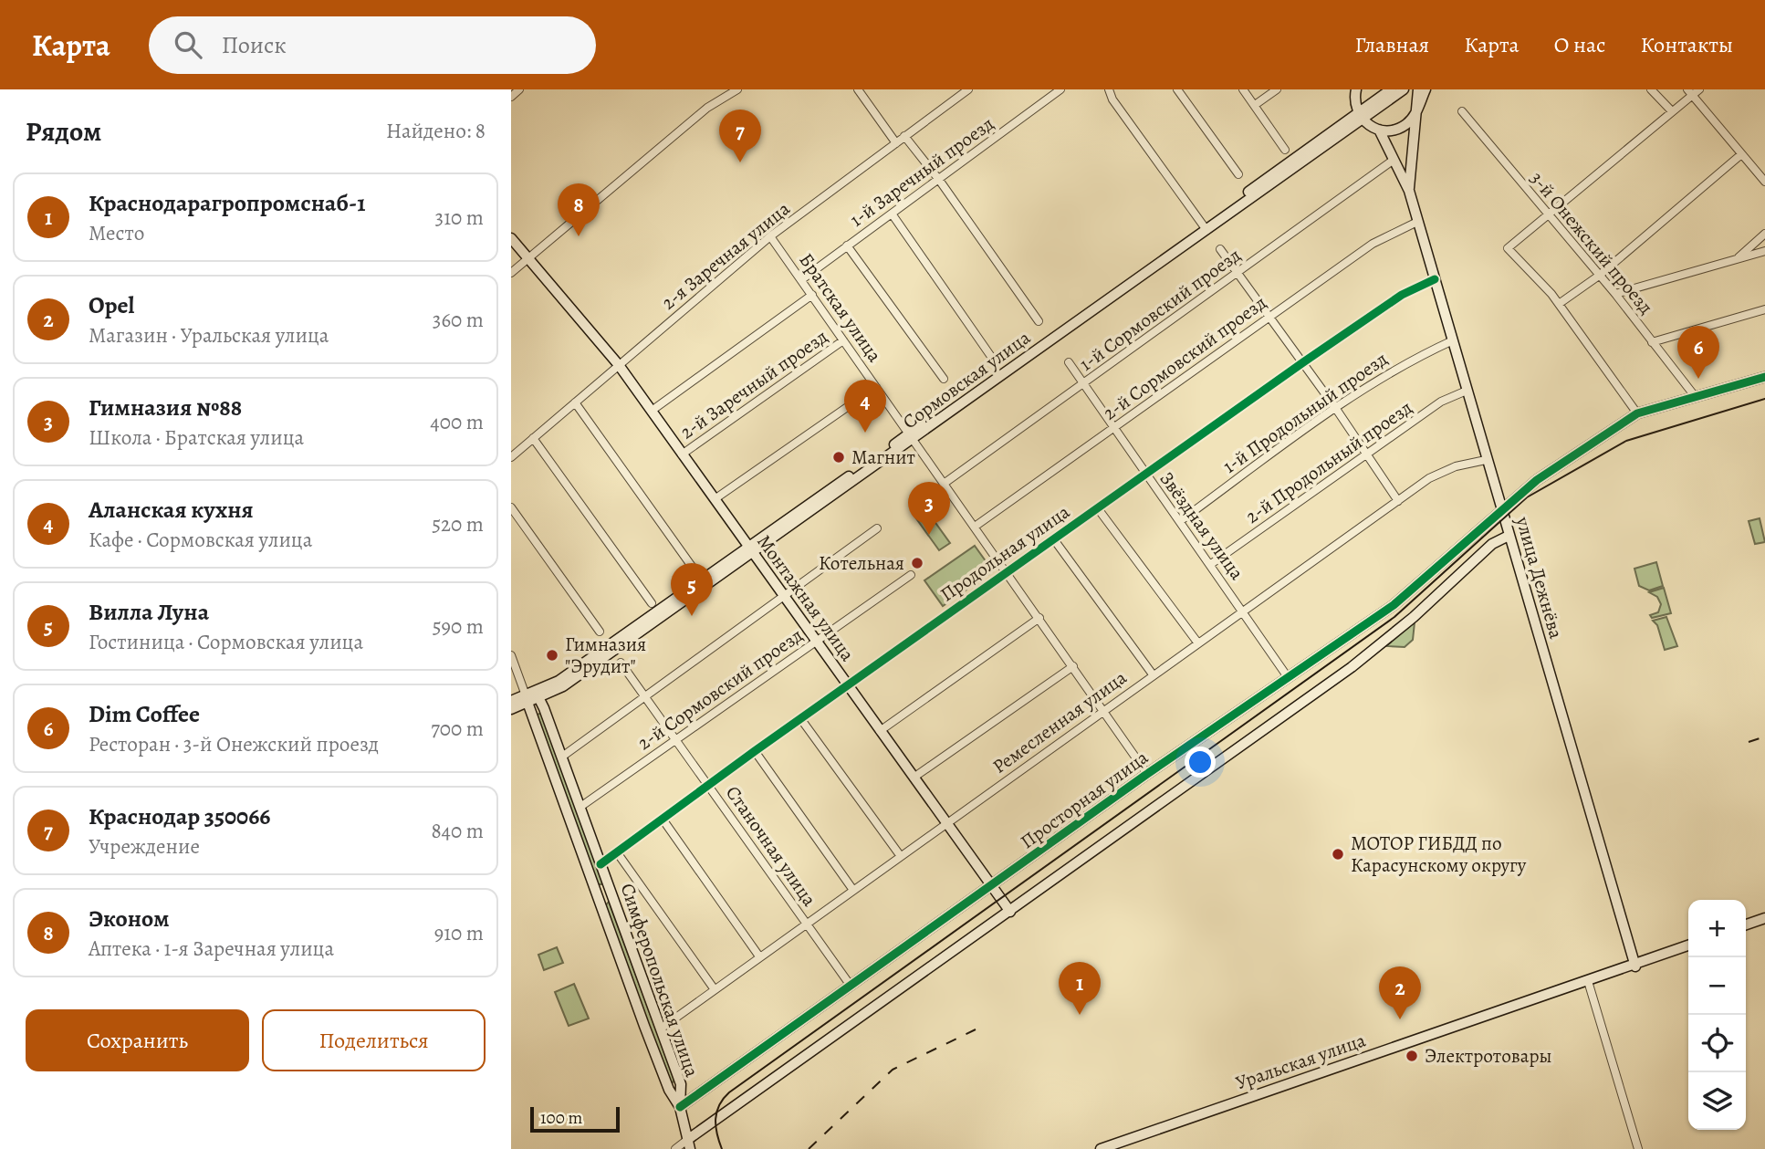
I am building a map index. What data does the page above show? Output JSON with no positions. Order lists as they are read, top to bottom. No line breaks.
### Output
{"streets":{"street":["1-й Заречный проезд","3-й Онежский проезд","2-я Заречная улица","Братская улица","1-й Сормовский проезд","2-й Сормовский проезд","Сормовская улица","2-й Заречный проезд","1-й Продольный проезд","2-й Продольный проезд","Звёздная улица","Продольная улица","улица Дежнёва","Монтажная улица","Ремесленная улица","Просторная улица","Станочная улица","Симферопольская улица","Уральская улица"]},"crossings":[["1-й Заречный проезд","Братская улица"],["3-й Онежский проезд","Просторная улица"],["2-я Заречная улица","Братская улица"],["2-я Заречная улица","Монтажная улица"],["Братская улица","1-й Сормовский проезд"],["Братская улица","2-й Сормовский проезд"],["Братская улица","Сормовская улица"],["Братская улица","2-й Заречный проезд"],["Братская улица","Продольная улица"],["Братская улица","Ремесленная улица"],["Братская улица","Просторная улица"],["1-й Сормовский проезд","Звёздная улица"],["1-й Сормовский проезд","улица Дежнёва"],["2-й Сормовский проезд","Звёздная улица"],["2-й Сормовский проезд","улица Дежнёва"],["2-й Сормовский проезд","Монтажная улица"],["2-й Сормовский проезд","Станочная улица"],["2-й Сормовский проезд","Симферопольская улица"],["Сормовская улица","Монтажная улица"],["Сормовская улица","Симферопольская улица"],["2-й Заречный проезд","Монтажная улица"],["1-й Продольный проезд","Звёздная улица"],["1-й Продольный проезд","улица Дежнёва"],["2-й Продольный проезд","Звёздная улица"],["2-й Продольный проезд","улица Дежнёва"],["Звёздная улица","Продольная улица"],["Звёздная улица","Ремесленная улица"],["Звёздная улица","Просторная улица"],["Продольная улица","улица Дежнёва"],["Продольная улица","Монтажная улица"],["Продольная улица","Станочная улица"],["Продольная улица","Симферопольская улица"],["улица Дежнёва","Ремесленная улица"],["улица Дежнёва","Просторная улица"],["улица Дежнёва","Уральская улица"],["Монтажная улица","Ремесленная улица"],["Монтажная улица","Просторная улица"],["Ремесленная улица","Станочная улица"],["Ремесленная улица","Симферопольская улица"],["Просторная улица","Станочная улица"],["Просторная улица","Симферопольская улица"]],"places":["Магнит","Котельная","Гимназия \"Эрудит\"","МОТОР ГИБДД по Карасунскому округу","Электротовары"],"scale_bar":"100 m","page":{"header":"Карта","search":"Поиск","nav":["Главная","Карта","О нас","Контакты"],"heading":["Рядом","Найдено: 8"],"pins":["7","8","6","4","3","5","1","2"],"list":[{"mark":"1","name":"Краснодарагропромснаб-1","note":"Место","value":"310 m"},{"mark":"2","name":"Opel","note":"Магазин · Уральская улица","value":"360 m"},{"mark":"3","name":"Гимназия №88","note":"Школа · Братская улица","value":"400 m"},{"mark":"4","name":"Аланская кухня","note":"Кафе · Сормовская улица","value":"520 m"},{"mark":"5","name":"Вилла Луна","note":"Гостиница · Сормовская улица","value":"590 m"},{"mark":"6","name":"Dim Coffee","note":"Ресторан · 3-й Онежский проезд","value":"700 m"},{"mark":"7","name":"Краснодар 350066","note":"Учреждение","value":"840 m"},{"mark":"8","name":"Эконом","note":"Аптека · 1-я Заречная улица","value":"910 m"}],"map_buttons":["+","−"],"buttons":["Сохранить","Поделиться"],"scale":"100 m"}}
